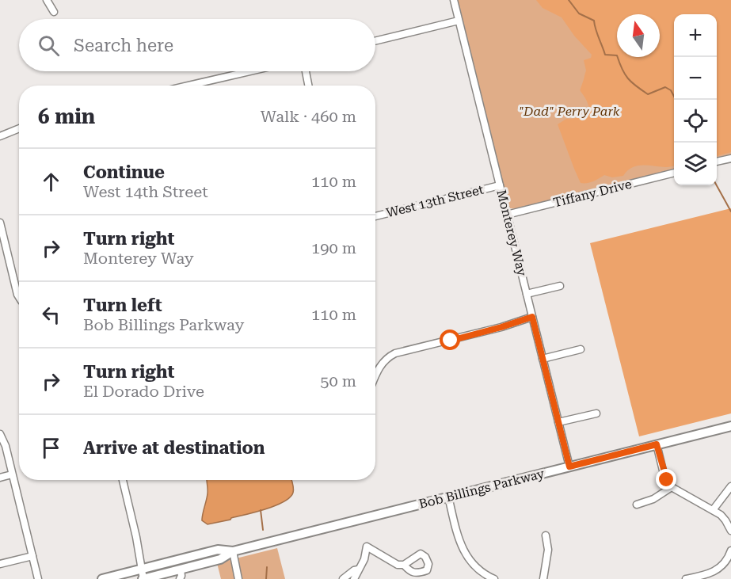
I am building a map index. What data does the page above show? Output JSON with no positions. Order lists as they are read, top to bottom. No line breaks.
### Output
{"streets":{"main road":["Bob Billings Parkway"],"street":["Tiffany Drive","West 13th Street","Monterey Way"]},"crossings":[["Tiffany Drive","Monterey Way"],["West 13th Street","Monterey Way"],["Monterey Way","Bob Billings Parkway"]],"parks":["\"Dad\" Perry Park"],"north":"top","page":{"map_buttons":["+","−"],"search":"Search here","heading":["6 min","Walk · 460 m"],"list":[["Continue","West 14th Street","110 m"],["Turn right","Monterey Way","190 m"],["Turn left","Bob Billings Parkway","110 m"],["Turn right","El Dorado Drive","50 m"],"Arrive at destination"]}}
